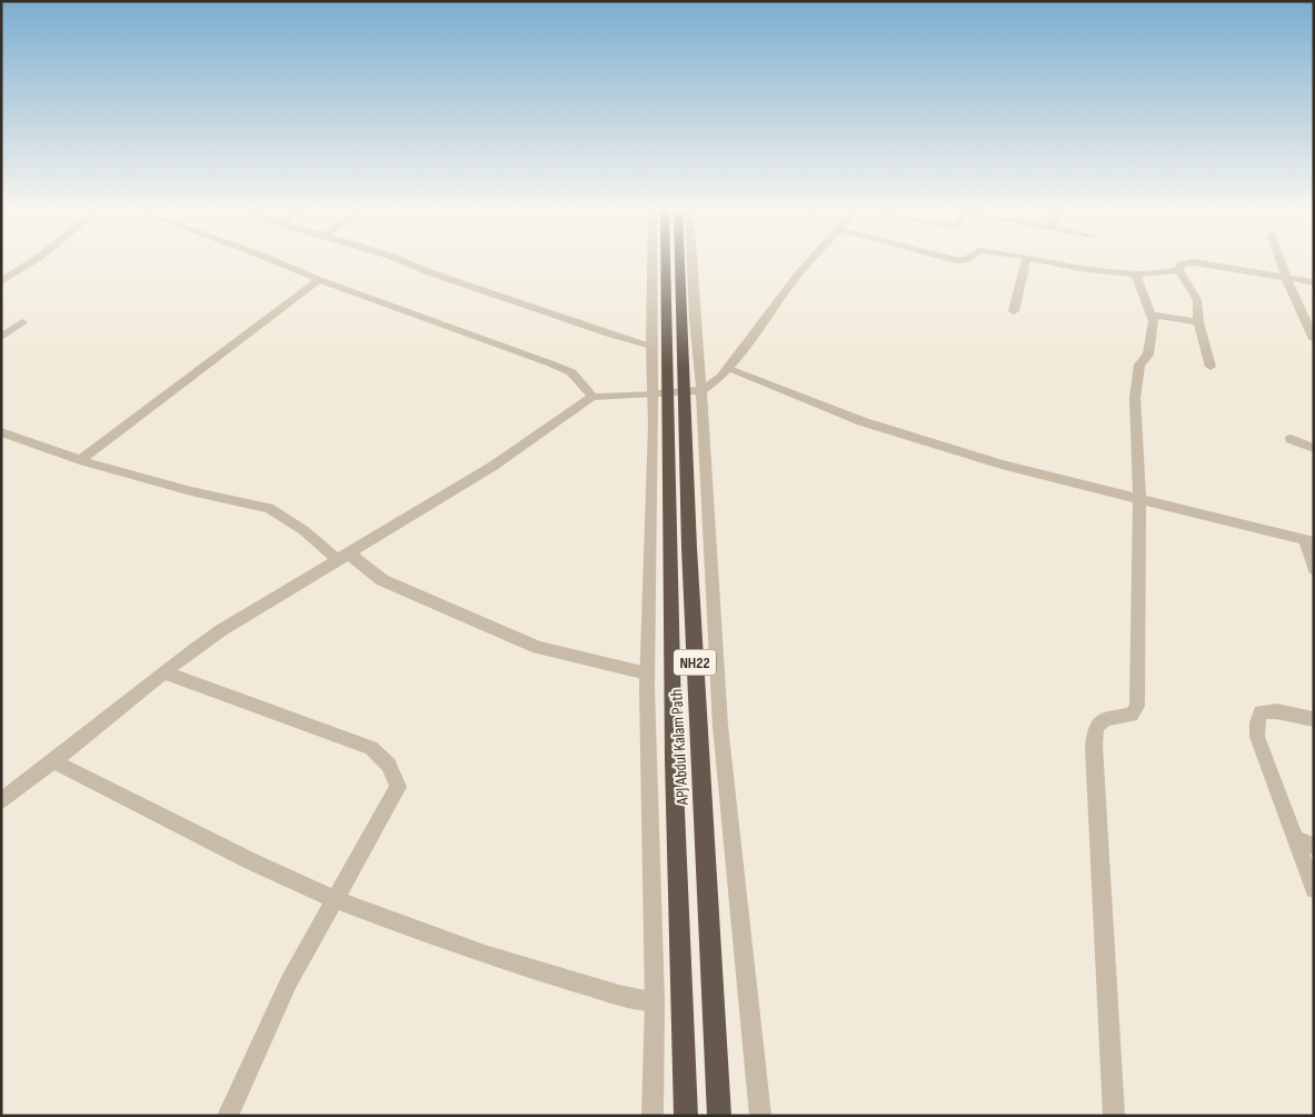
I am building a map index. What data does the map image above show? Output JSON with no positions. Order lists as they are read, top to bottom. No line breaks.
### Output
{"streets":{"highway":["NH22","APJ Abdul Kalam Path"]},"crossings":[["NH22","APJ Abdul Kalam Path"]]}
